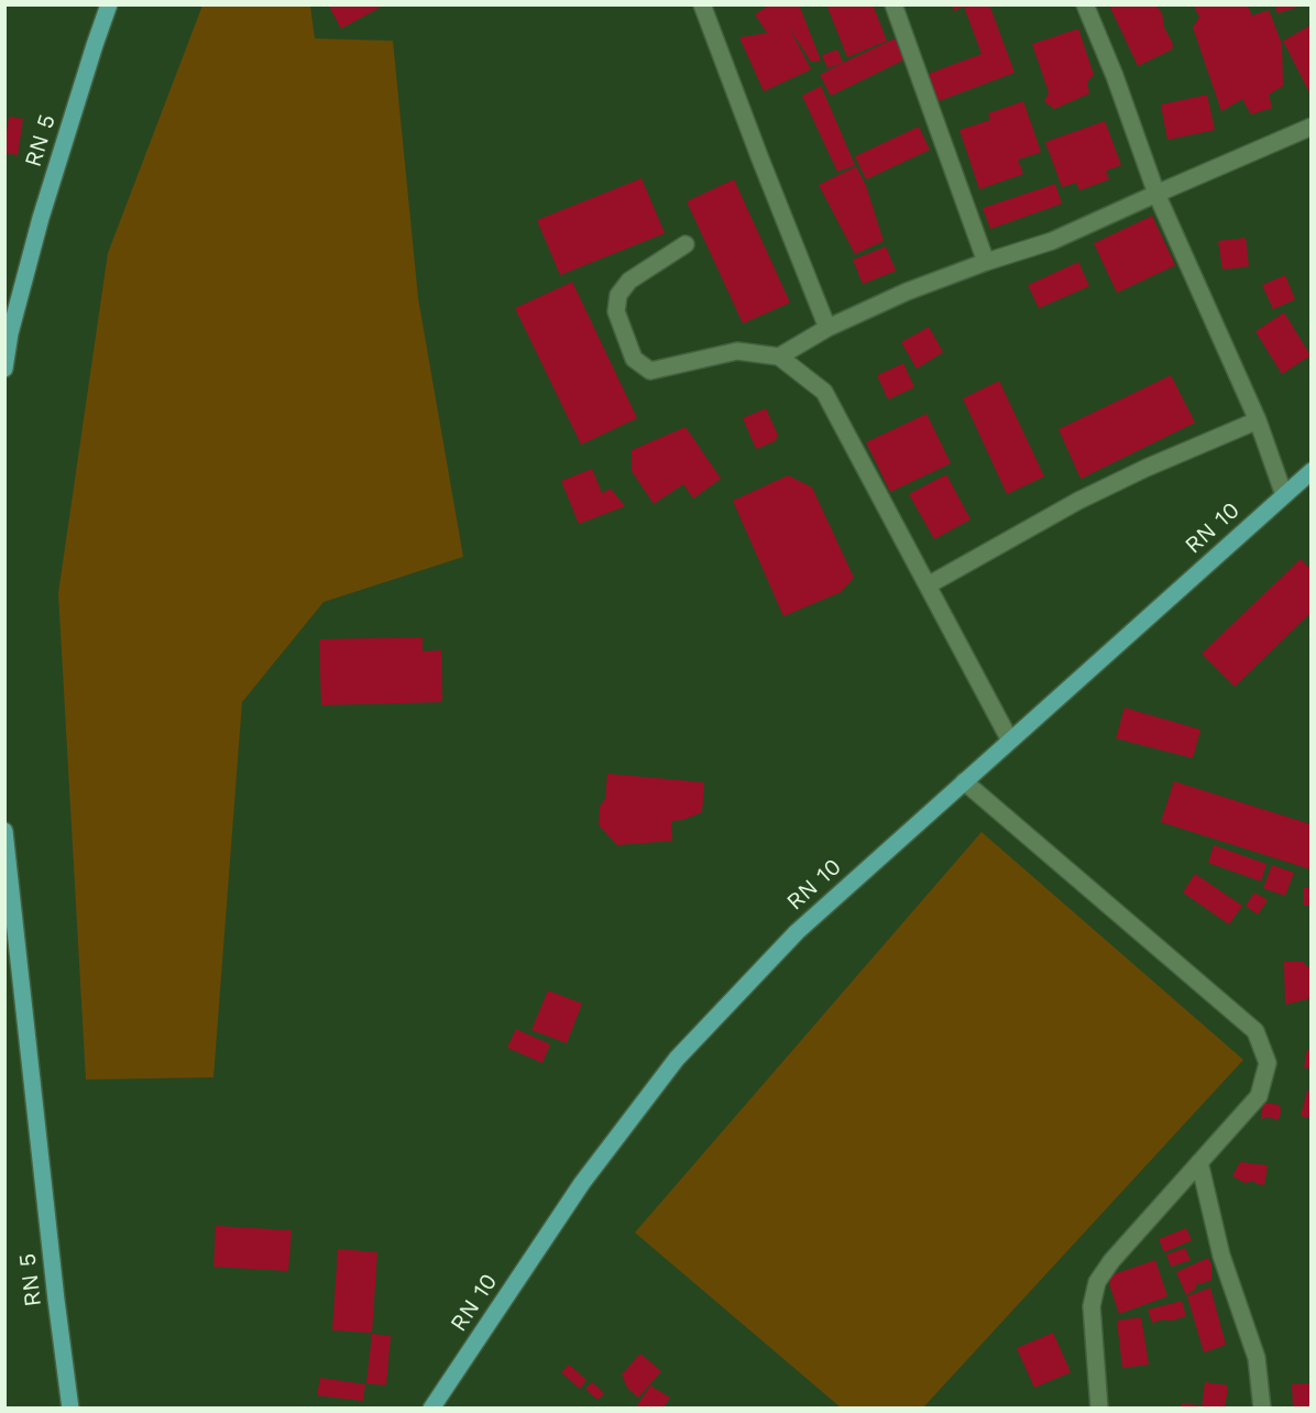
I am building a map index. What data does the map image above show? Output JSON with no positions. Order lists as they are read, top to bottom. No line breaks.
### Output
{"streets":{"main road":["RN 5","RN 10"]}}
